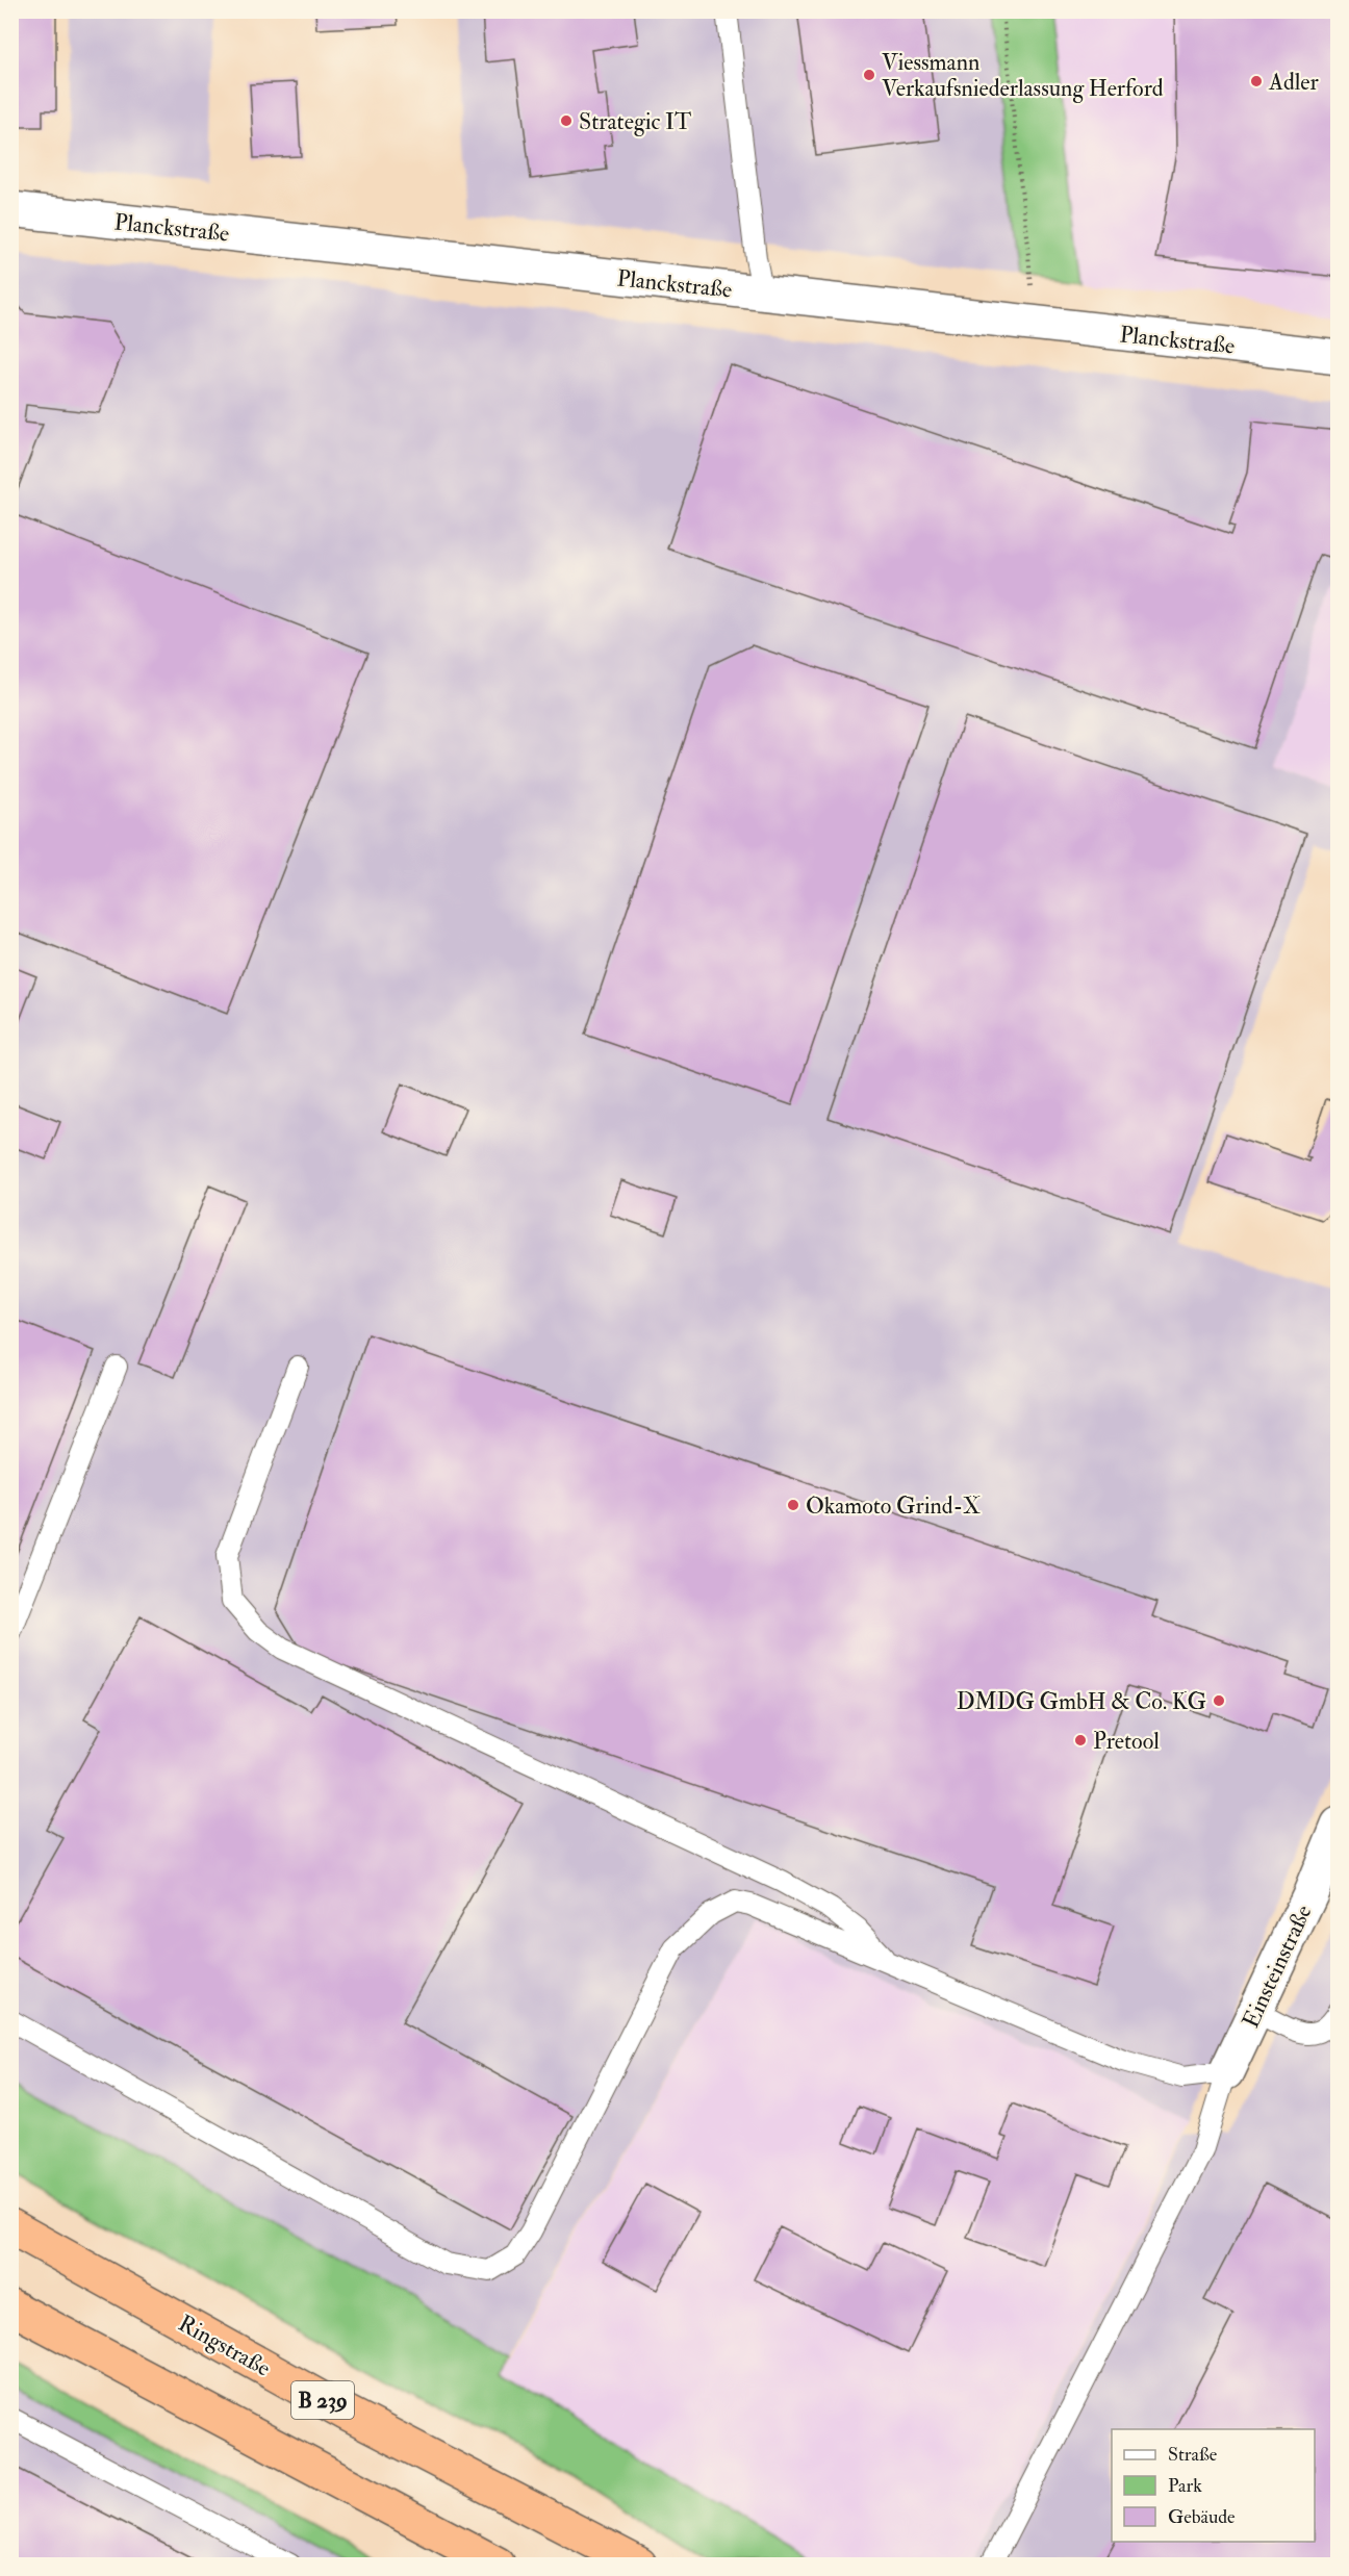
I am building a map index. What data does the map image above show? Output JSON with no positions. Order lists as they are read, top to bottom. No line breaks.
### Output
{"streets":{"highway":["Ringstraße","B 239"],"street":["Planckstraße","Einsteinstraße"]},"places":["Viessmann Verkaufsniederlassung Herford","Adler","Strategic IT","Okamoto Grind-X","DMDG GmbH & Co. KG","Pretool"],"legend":["Straße","Park","Gebäude"]}
